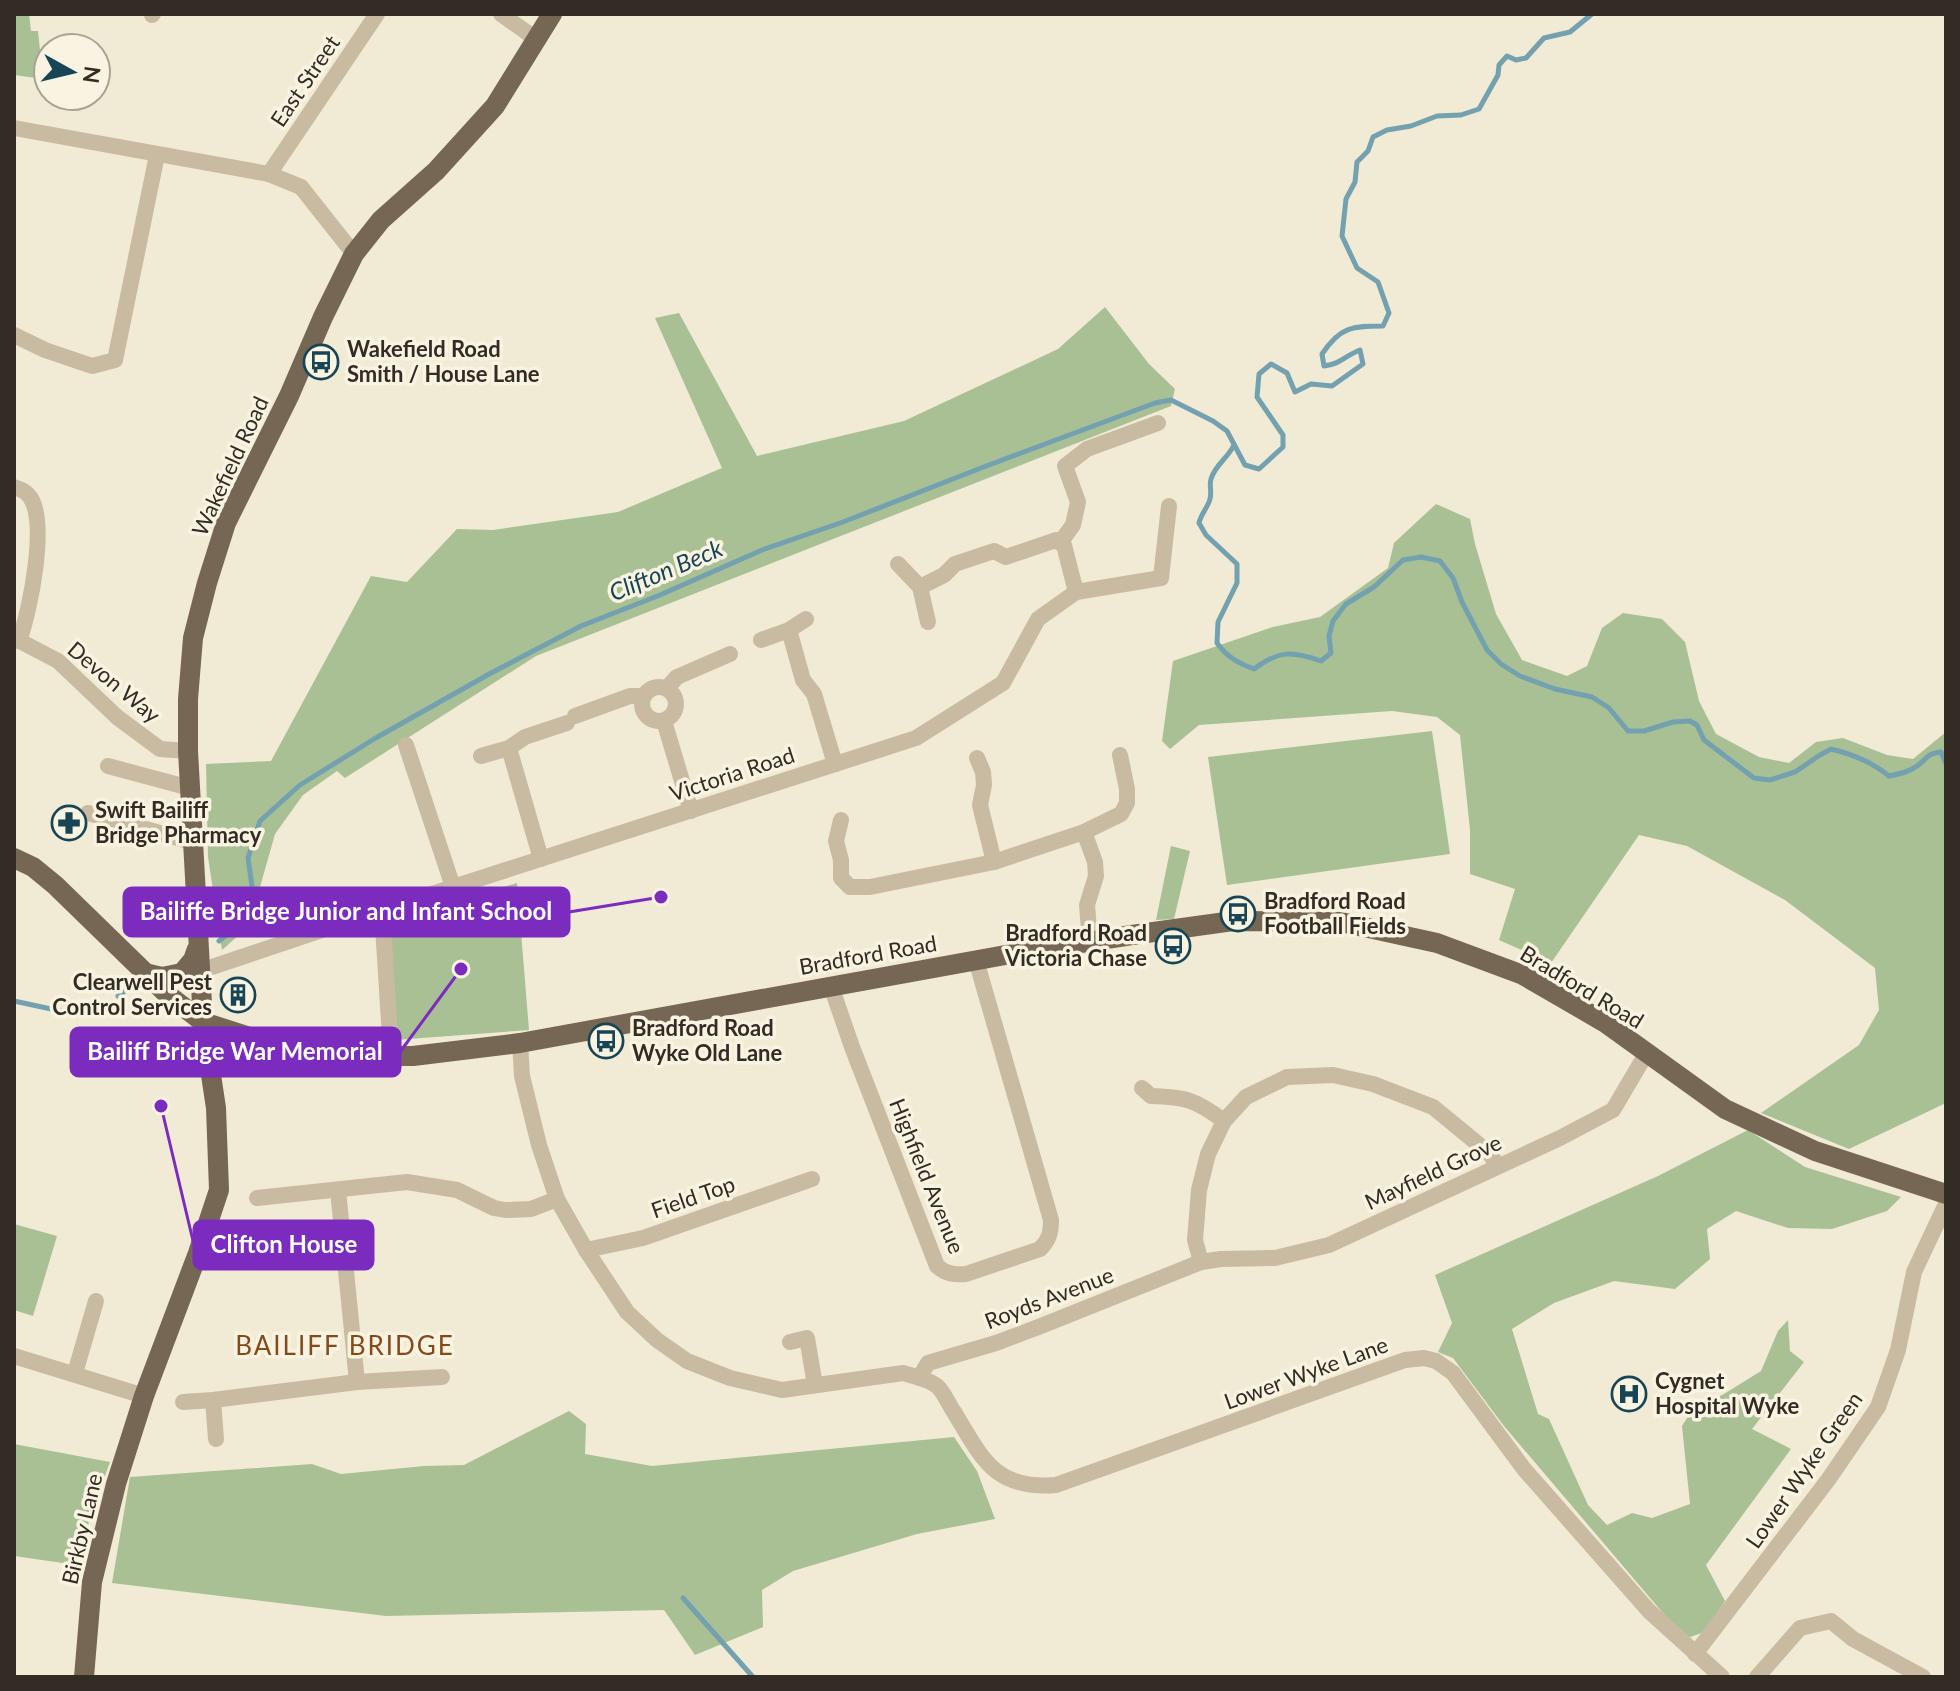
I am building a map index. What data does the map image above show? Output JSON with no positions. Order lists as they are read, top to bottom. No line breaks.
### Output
{"streets":{"main road":["Wakefield Road","Bradford Road","Birkby Lane"],"street":["East Street","Devon Way","Victoria Road","Mayfield Grove","Highfield Avenue","Field Top","Royds Avenue","Lower Wyke Lane","Lower Wyke Green"]},"crossings":[["Wakefield Road","Devon Way"],["Wakefield Road","Victoria Road"],["Wakefield Road","Bradford Road"],["Wakefield Road","Birkby Lane"],["Bradford Road","Mayfield Grove"],["Bradford Road","Highfield Avenue"],["Bradford Road","Birkby Lane"],["Mayfield Grove","Royds Avenue"],["Royds Avenue","Lower Wyke Lane"],["Lower Wyke Lane","Lower Wyke Green"]],"districts":["BAILIFF BRIDGE"],"water":["Clifton Beck"],"places":{"bus stop":["Wakefield Road Smith / House Lane","Bradford Road Football Fields","Bradford Road Victoria Chase","Bradford Road Wyke Old Lane"],"pharmacy":["Swift Bailiff Bridge Pharmacy"],"other":["Bailiffe Bridge Junior and Infant School","Bailiff Bridge War Memorial","Clifton House"],"building":["Clearwell Pest Control Services"],"hospital":["Cygnet Hospital Wyke"]},"north":"right"}
